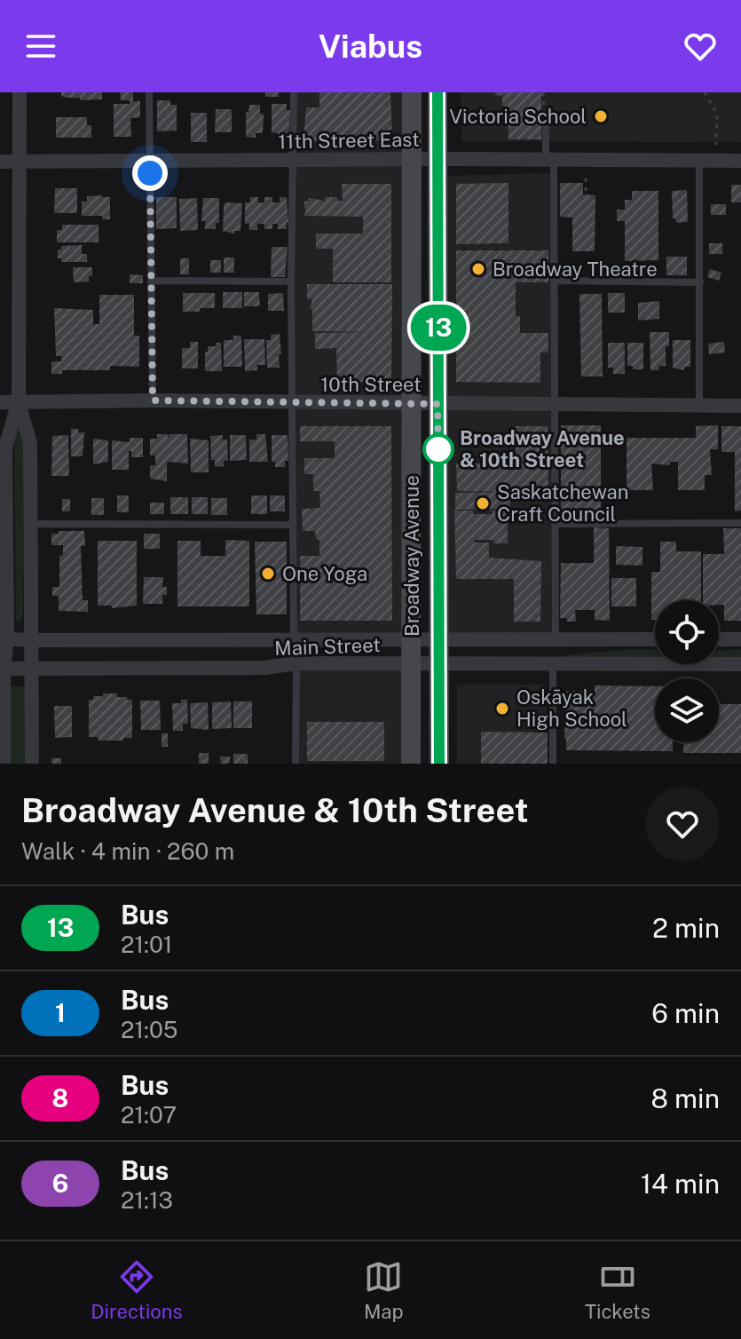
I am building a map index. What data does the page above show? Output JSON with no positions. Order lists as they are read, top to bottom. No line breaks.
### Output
{"streets":{"main road":["Broadway Avenue"],"street":["11th Street East","10th Street","Main Street"]},"crossings":[["11th Street East","Broadway Avenue"],["10th Street","Broadway Avenue"],["Broadway Avenue","Main Street"]],"places":["Victoria School","Broadway Theatre","Broadway Avenue & 10th Street","Saskatchewan Craft Council","One Yoga","Oskāyak High School"],"lines":["bus line 13"],"page":{"header":"Viabus","on_map":"13","heading":["Broadway Avenue & 10th Street","Walk · 4 min · 260 m"],"list":[{"mark":"13","name":"Bus","note":"21:01","value":"2 min"},{"mark":"1","name":"Bus","note":"21:05","value":"6 min"},{"mark":"8","name":"Bus","note":"21:07","value":"8 min"},{"mark":"6","name":"Bus","note":"21:13","value":"14 min"}],"tabs":["Directions","Map","Tickets"]}}
